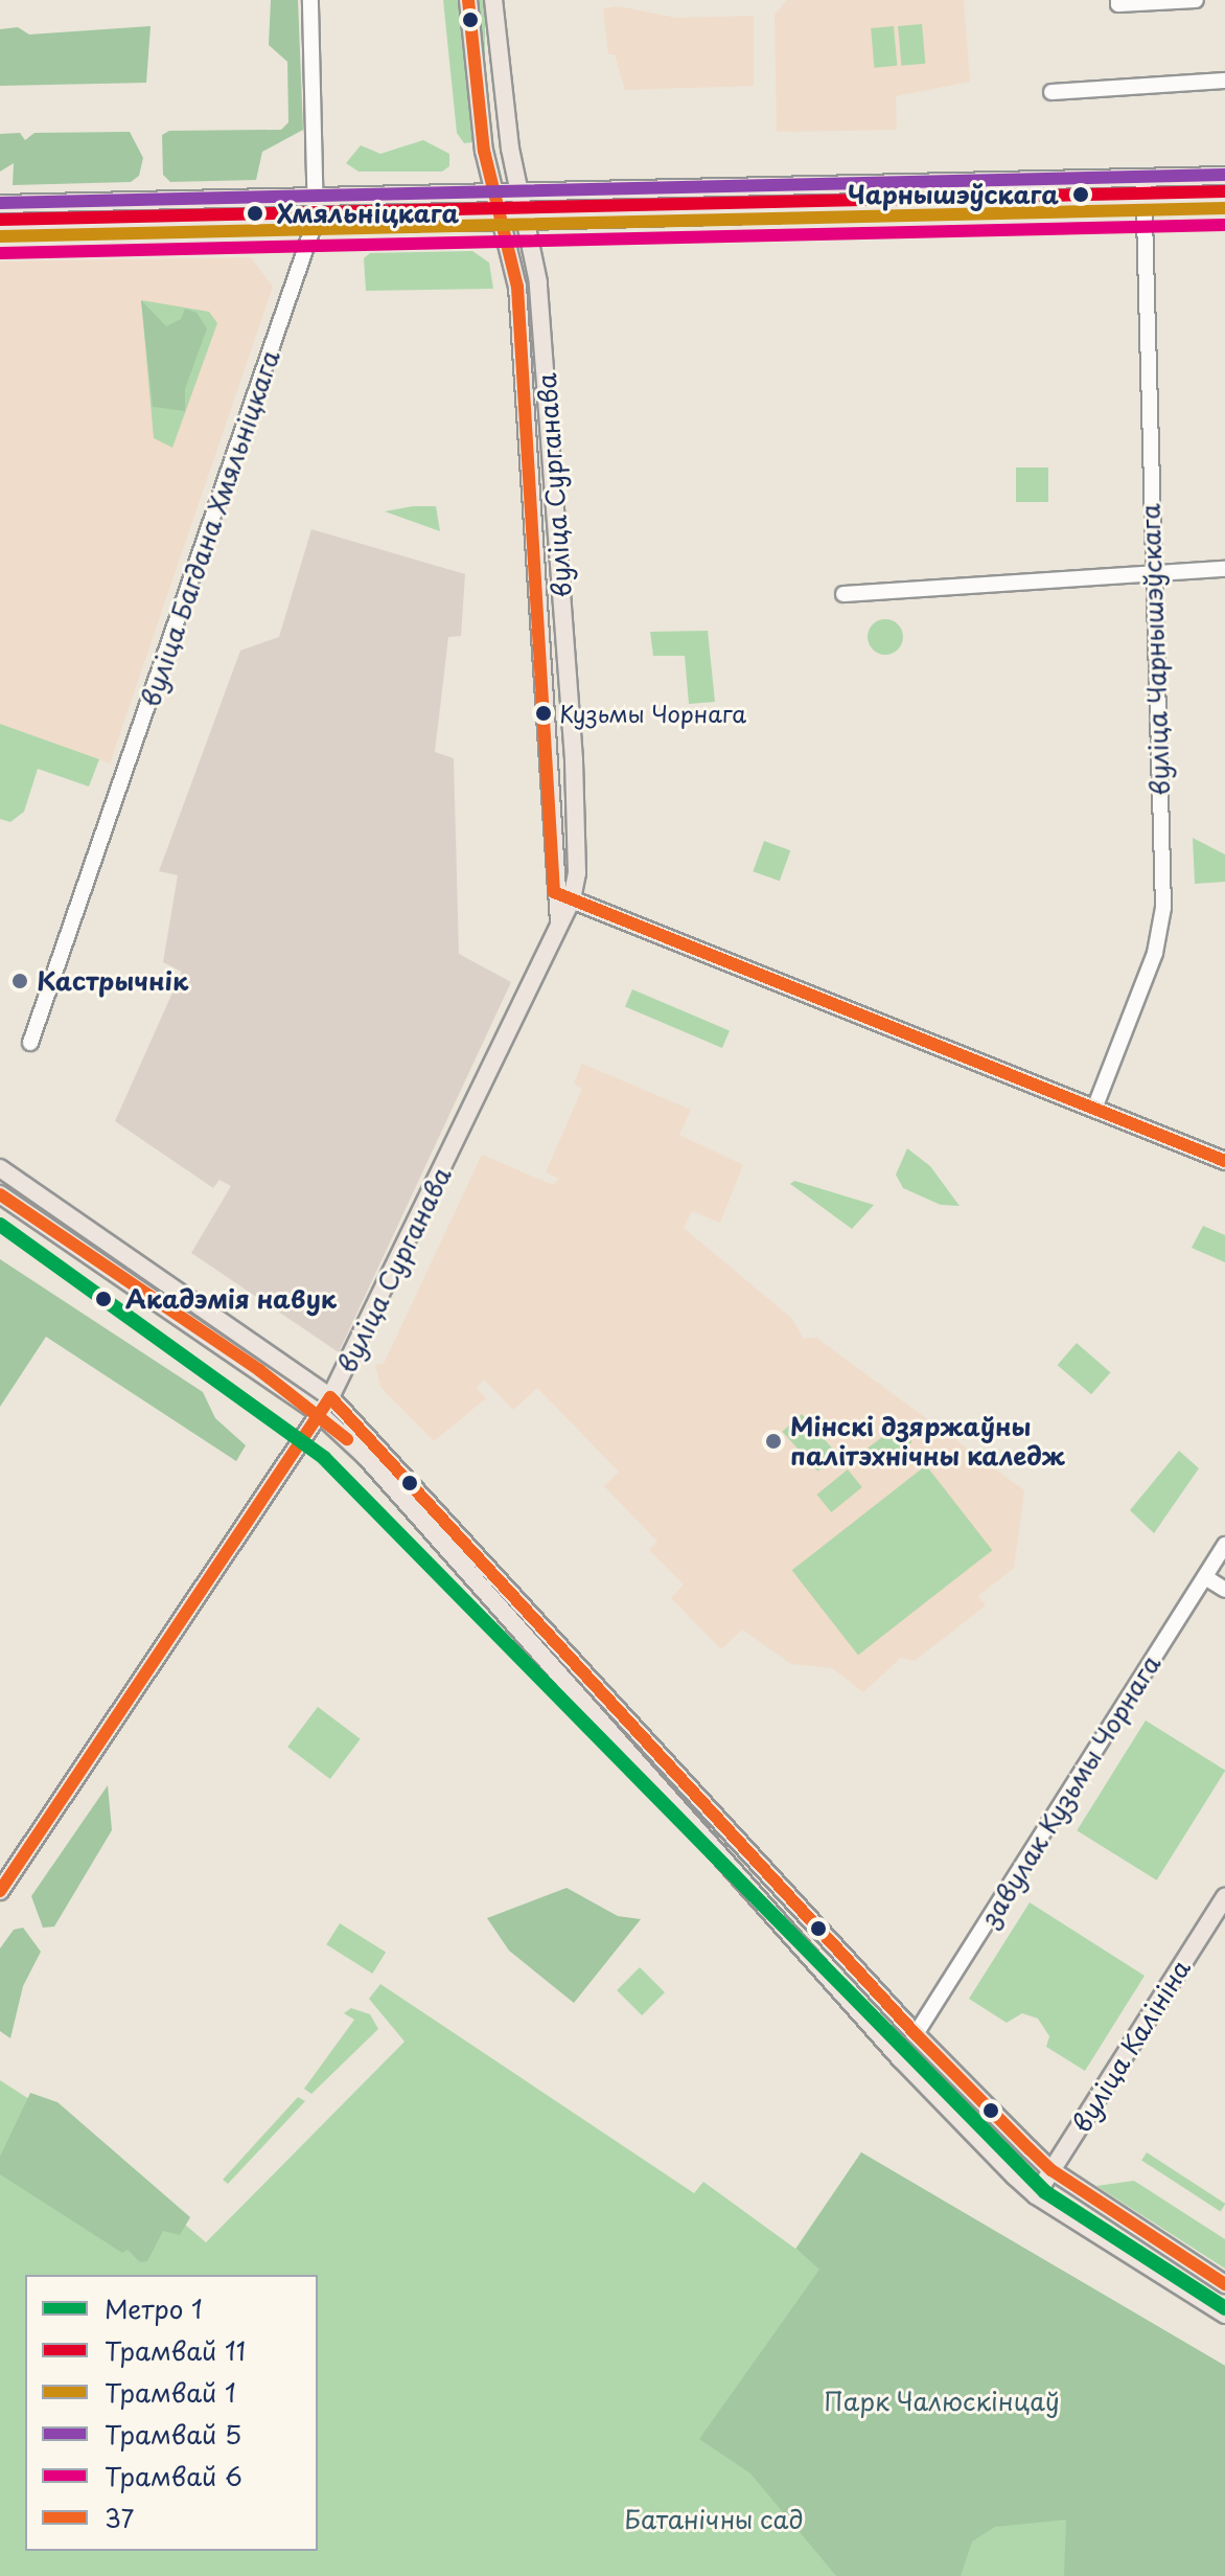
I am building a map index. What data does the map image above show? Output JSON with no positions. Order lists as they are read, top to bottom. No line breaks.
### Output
{"streets":{"main road":["вуліца Сурганава","вуліца Калініна"],"street":["вуліца Багдана Хмяльніцкага","вуліца Чарнышэўскага","завулак Кузьмы Чорнага"]},"parks":["Парк Чалюскінцаў","Батанічны сад"],"places":["Чарнышэўскага","Хмяльніцкага","Кузьмы Чорнага","Кастрычнік","Акадэмія навук","Мінскі дзяржаўны палітэхнічны каледж"],"lines":["transit line 37","tram line 5","tram line 11","tram line 1","tram line 6","metro line 1"],"legend":["Метро 1","Трамвай 11","Трамвай 1","Трамвай 5","Трамвай 6","37"]}
